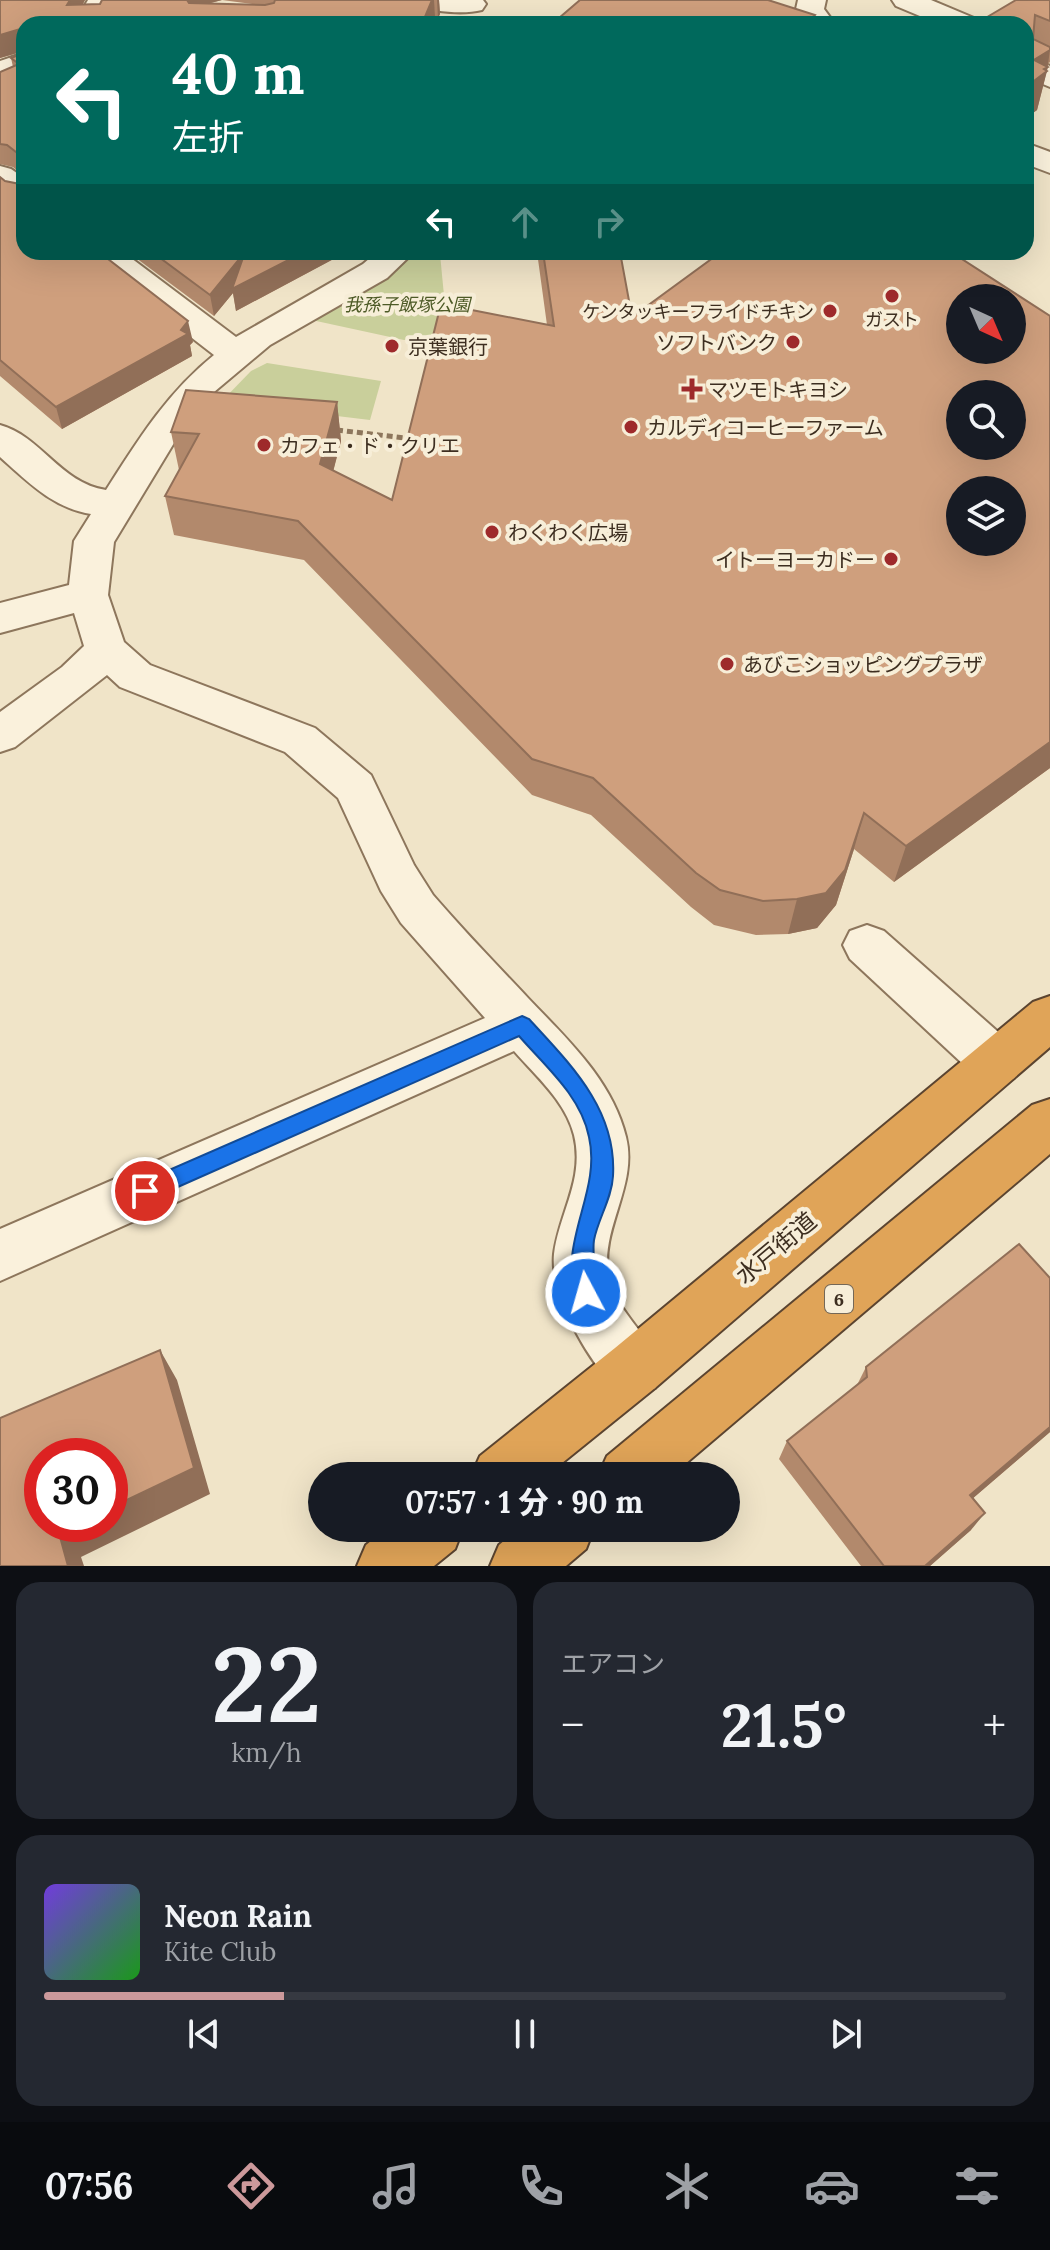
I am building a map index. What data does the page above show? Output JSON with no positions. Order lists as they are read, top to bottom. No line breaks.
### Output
{"streets":{"highway":["水戸街道","6"]},"parks":["我孫子飯塚公園"],"places":{"other":["ガスト","ケンタッキーフライドチキン","ソフトバンク","京葉銀行","カルディコーヒーファーム","カフェ・ド・クリエ","わくわく広場","イトーヨーカドー","あびこショッピングプラザ"],"health":["マツモトキヨシ"]},"north":"bottom right","page":{"turn":["40 m","左折"],"limit":"30","trip":"07:57 · 1 分 · 90 m","tile":[["22","km/h"],"エアコン"],"heat":["−","21.5°","+"],"song":["Neon Rain","Kite Club"],"tabs":"07:56"}}
